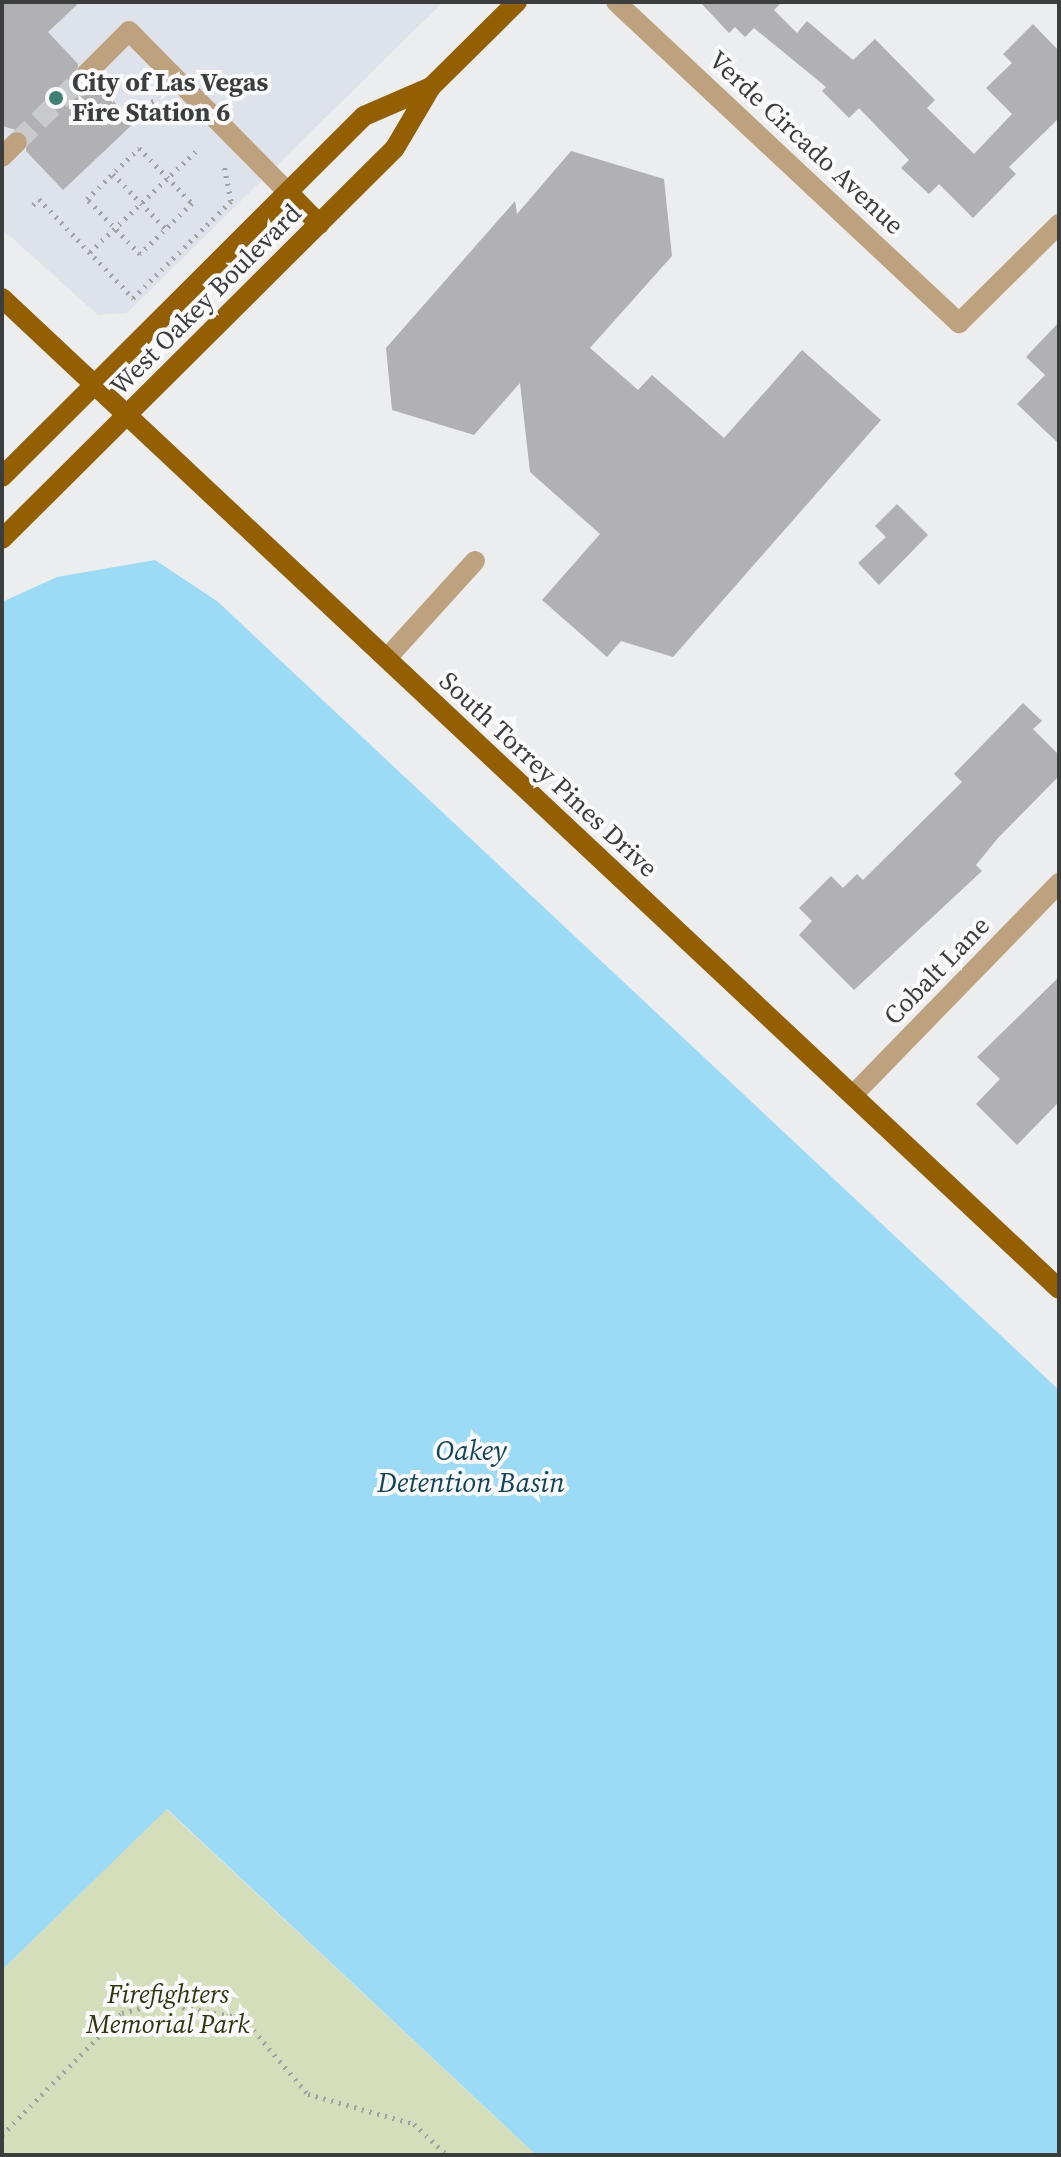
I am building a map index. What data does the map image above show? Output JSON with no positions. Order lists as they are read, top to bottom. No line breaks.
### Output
{"streets":{"main road":["West Oakey Boulevard","South Torrey Pines Drive"],"street":["Verde Circado Avenue","Cobalt Lane"]},"crossings":[["West Oakey Boulevard","South Torrey Pines Drive"],["South Torrey Pines Drive","Cobalt Lane"]],"water":["Oakey Detention Basin"],"parks":["Firefighters Memorial Park"],"places":["City of Las Vegas Fire Station 6"]}
